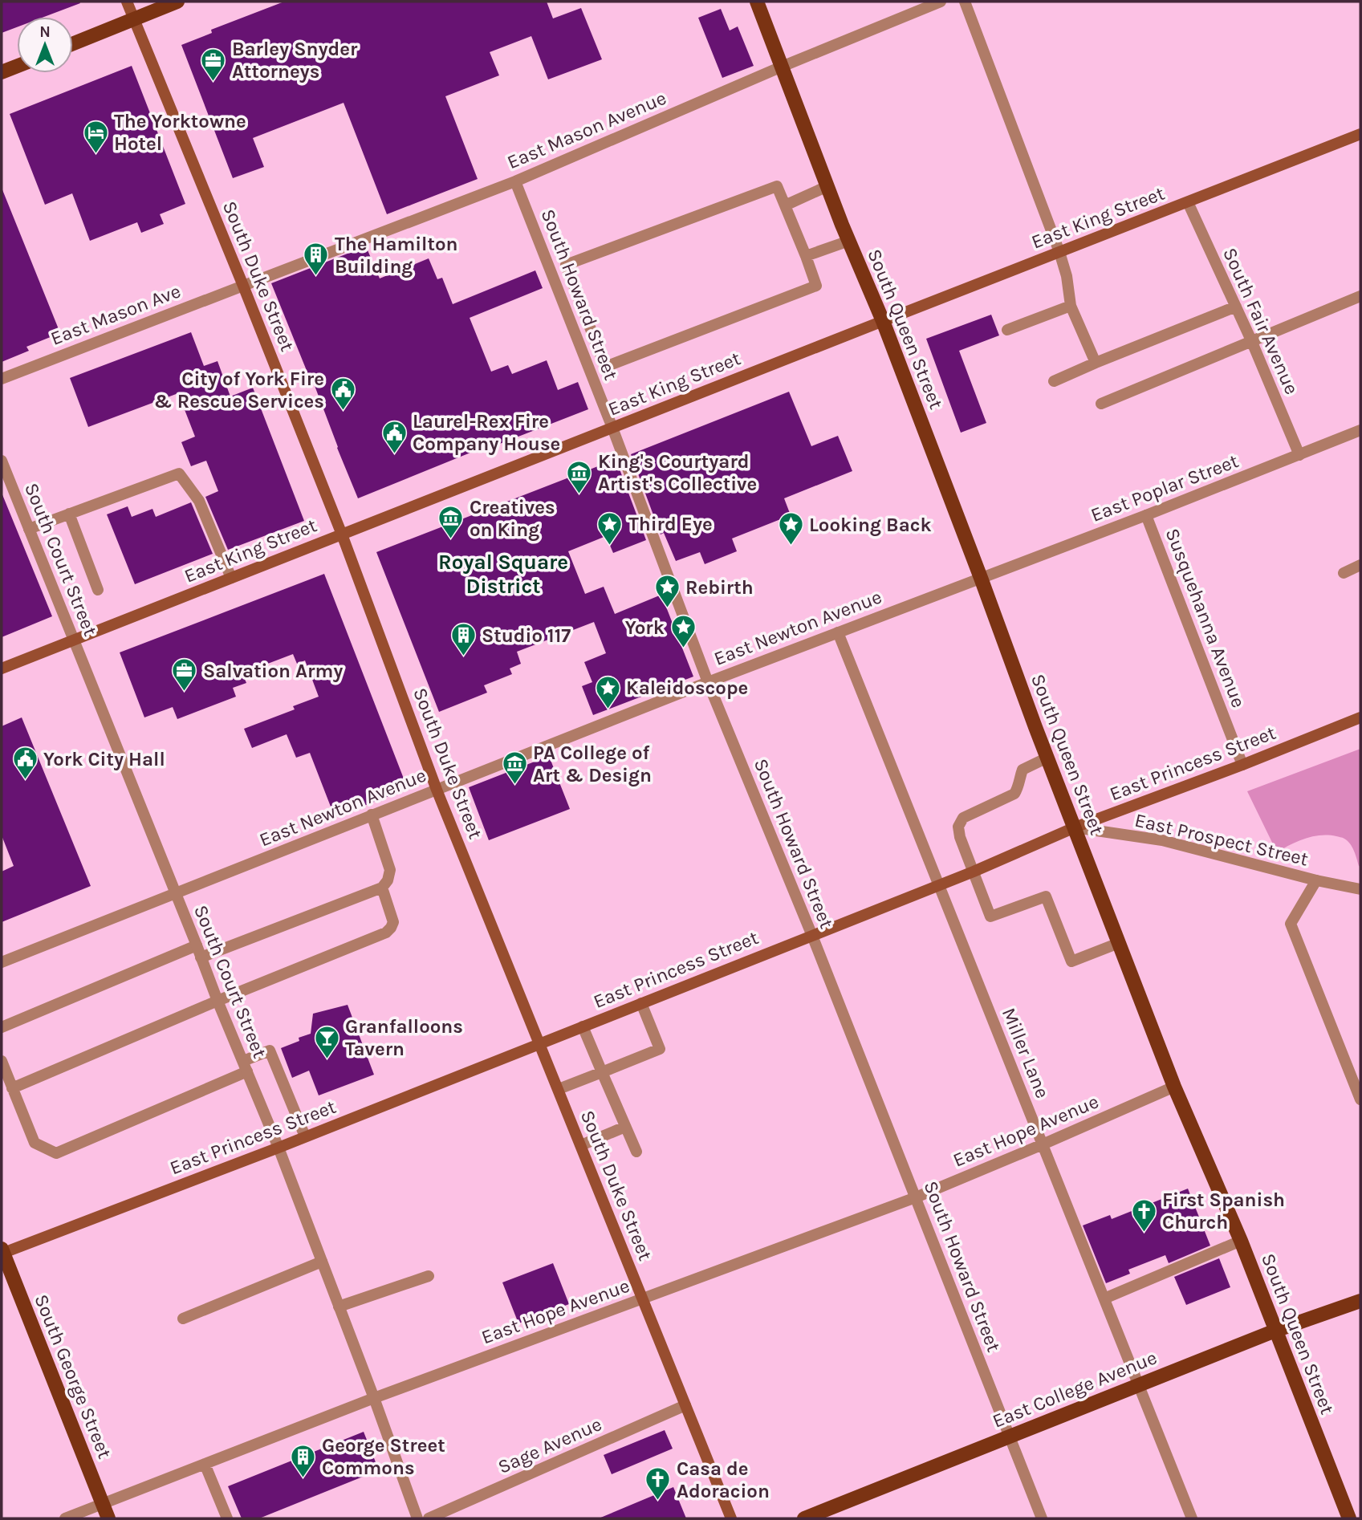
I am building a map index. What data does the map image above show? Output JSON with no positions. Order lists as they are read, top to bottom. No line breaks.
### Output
{"streets":{"main road":["South Queen Street","South George Street","East College Avenue"],"street":["East Mason Avenue","East King Street","South Duke Street","South Howard Street","East Mason Ave","South Fair Avenue","East Poplar Street","South Court Street","Susquehanna Avenue","East Newton Avenue","East Princess Street","East Prospect Street","Miller Lane","East Hope Avenue","Sage Avenue"]},"crossings":[["East Mason Avenue","South Duke Street"],["East Mason Avenue","South Howard Street"],["East Mason Avenue","East Mason Ave"],["East Mason Avenue","South Queen Street"],["East King Street","South Duke Street"],["East King Street","South Howard Street"],["East King Street","South Fair Avenue"],["East King Street","South Queen Street"],["East King Street","South Court Street"],["South Duke Street","East Mason Ave"],["South Duke Street","East Newton Avenue"],["South Duke Street","East Princess Street"],["South Duke Street","East Hope Avenue"],["South Duke Street","Sage Avenue"],["South Howard Street","East Newton Avenue"],["South Howard Street","East Princess Street"],["South Howard Street","East Hope Avenue"],["South Howard Street","East College Avenue"],["South Fair Avenue","East Poplar Street"],["South Queen Street","East Poplar Street"],["South Queen Street","East Newton Avenue"],["South Queen Street","East Princess Street"],["South Queen Street","East Prospect Street"],["South Queen Street","East Hope Avenue"],["South Queen Street","East College Avenue"],["East Poplar Street","Susquehanna Avenue"],["East Poplar Street","East Newton Avenue"],["South Court Street","East Newton Avenue"],["South Court Street","East Princess Street"],["South Court Street","East Hope Avenue"],["Susquehanna Avenue","East Princess Street"],["East Newton Avenue","Miller Lane"],["East Princess Street","East Prospect Street"],["East Princess Street","Miller Lane"],["East Princess Street","South George Street"],["Miller Lane","East Hope Avenue"],["Miller Lane","East College Avenue"],["East Hope Avenue","South George Street"]],"districts":["Royal Square District"],"places":{"office":["Barley Snyder Attorneys","Salvation Army"],"hotel":["The Yorktowne Hotel"],"building":["The Hamilton Building","Studio 117","George Street Commons"],"public building":["City of York Fire & Rescue Services","Laurel-Rex Fire Company House","York City Hall"],"museum":["King's Courtyard Artist's Collective","Creatives on King","PA College of Art & Design"],"place":["Third Eye","Looking Back","Rebirth","York","Kaleidoscope"],"bar":["Granfalloons Tavern"],"church":["First Spanish Church","Casa de Adoracion"]},"north":"top"}
